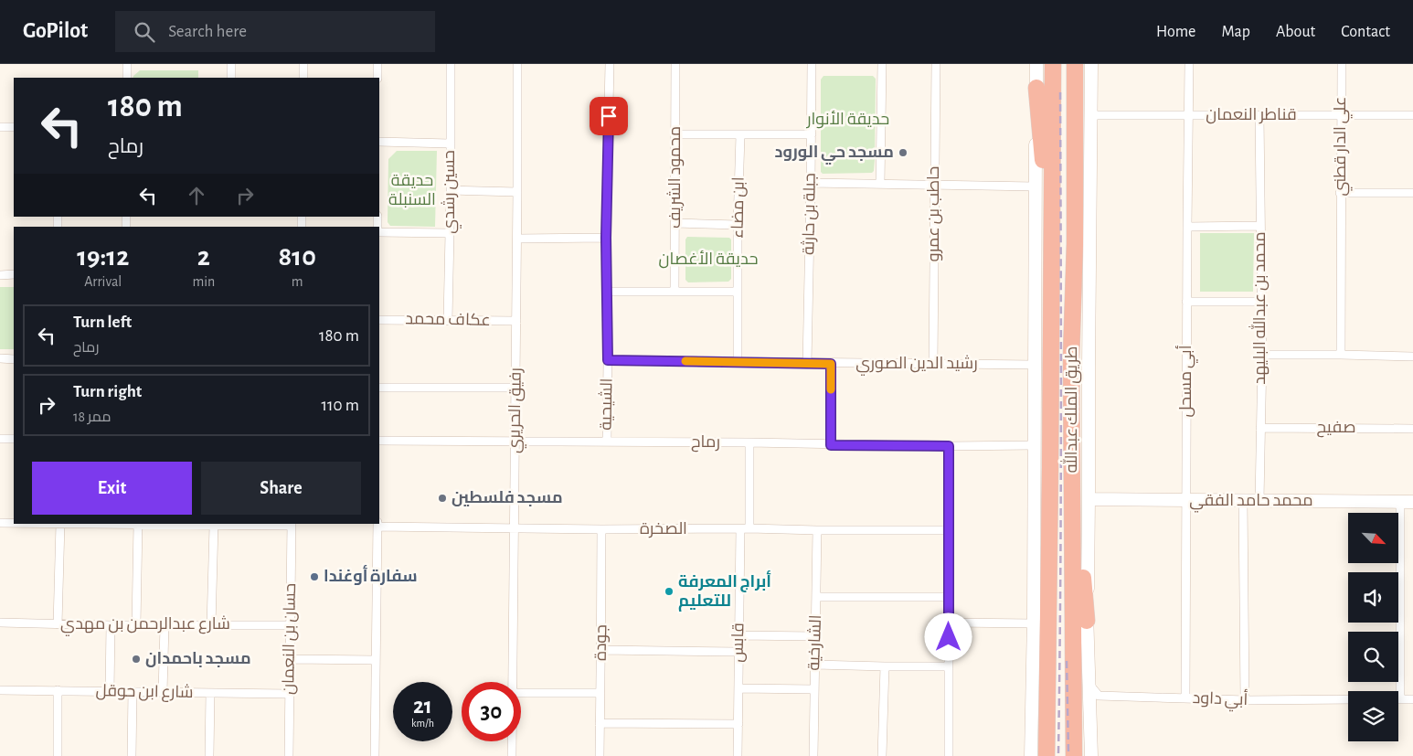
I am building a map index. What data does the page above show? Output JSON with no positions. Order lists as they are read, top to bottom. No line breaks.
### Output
{"streets":{"highway":["طريق الملك عبدالله"],"main road":["محمد حامد الفقي"],"street":["قناطر النعمان","علي الدار قطني","محمود الشريف","حسين رشدي","ابن مضاء","جبلة بن حارثة","حاطب بن عمرو","محمد بن عبدالله البليهد","عكاف محمد","رشيد الدين الصوري","أبي مسحل","الشيحية","رفيق الحريري","صفيح","رماح","الصخرة","شارع عبدالرحمن بن مهدي","حسان بن النعمان","جودة","قابس","الشارخية","شارع ابن حوقل","أبي داود"]},"crossings":[["قناطر النعمان","علي الدار قطني"],["قناطر النعمان","محمد بن عبدالله البليهد"],["قناطر النعمان","أبي مسحل"],["حسين رشدي","عكاف محمد"],["ابن مضاء","رشيد الدين الصوري"],["جبلة بن حارثة","رشيد الدين الصوري"],["حاطب بن عمرو","رشيد الدين الصوري"],["محمد بن عبدالله البليهد","صفيح"],["محمد بن عبدالله البليهد","محمد حامد الفقي"],["عكاف محمد","رفيق الحريري"],["رشيد الدين الصوري","الشيحية"],["أبي مسحل","محمد حامد الفقي"],["أبي مسحل","أبي داود"],["الشيحية","رماح"],["رفيق الحريري","رماح"],["رفيق الحريري","الصخرة"],["رماح","قابس"],["الصخرة","جودة"],["الصخرة","قابس"],["الصخرة","الشارخية"],["شارع عبدالرحمن بن مهدي","حسان بن النعمان"],["حسان بن النعمان","شارع ابن حوقل"]],"parks":["حديقة الأنوار","حديقة السنبلة","حديقة الأغصان"],"places":["مسجد حي الورود","مسجد فلسطين","سفارة أوغندا","أبراج المعرفة للتعليم","مسجد باحمدان"],"north":"bottom right","page":{"header":"GoPilot","search":"Search here","nav":["Home","Map","About","Contact"],"turn":["180 m","رماح"],"eta":["19:12","Arrival","2","min","810","m"],"list":[{"name":"Turn left","note":"رماح","value":"180 m"},{"name":"Turn right","note":"ممر 18","value":"110 m"}],"buttons":["Exit","Share"],"speed":"21 km/h","limit":"30"}}
